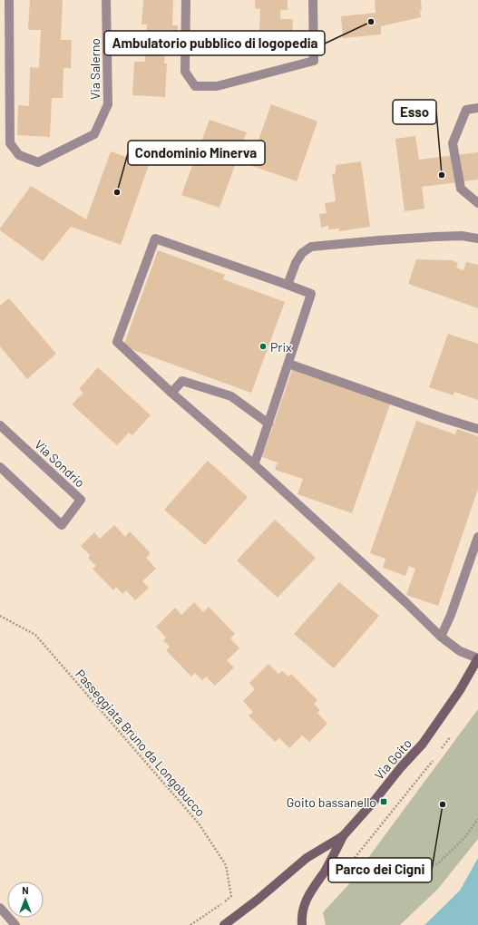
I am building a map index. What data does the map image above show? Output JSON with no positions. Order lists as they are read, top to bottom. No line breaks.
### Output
{"streets":{"main road":["Via Goito"],"street":["Via Salerno","Via Sondrio"],"path":["Passeggiata Bruno da Longobucco"]},"places":{"other":["Ambulatorio pubblico di logopedia","Esso","Condominio Minerva","Prix","Parco dei Cigni"],"transit":["Goito bassanello"]},"north":"top"}
